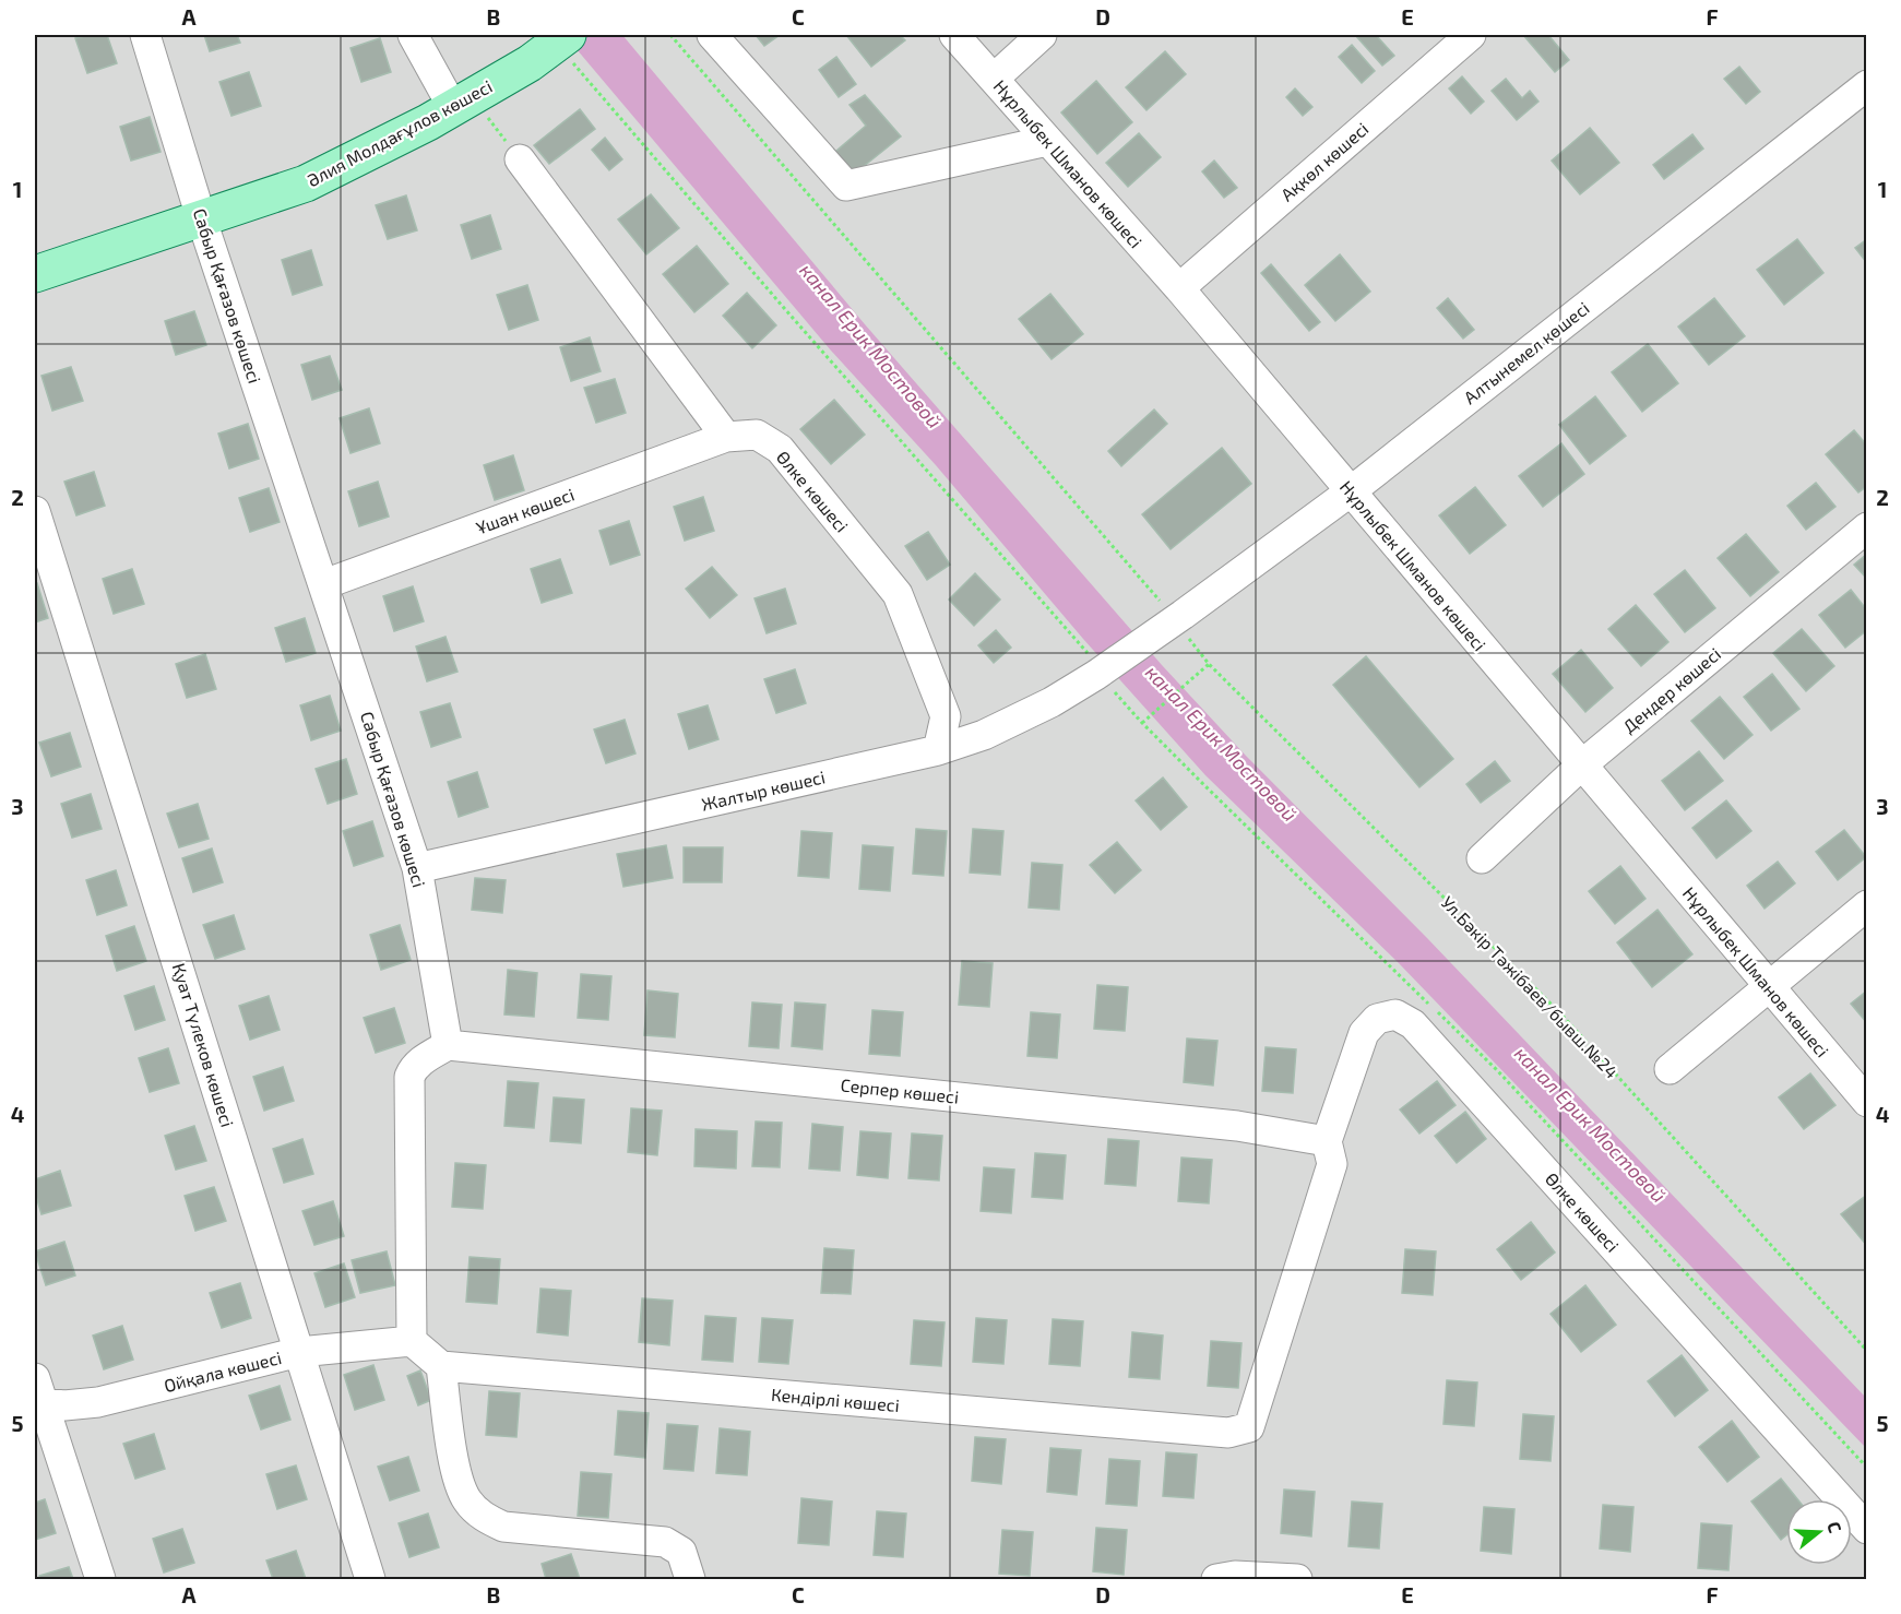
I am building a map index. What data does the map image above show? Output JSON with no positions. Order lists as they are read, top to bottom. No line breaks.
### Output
{"streets":{"main road":["Әлия Молдағұлов көшесі"],"street":["Ақкөл көшесі","Нұрлыбек Шманов көшесі","Сабыр Қағазов көшесі","Алтынемел көшесі","Өлке көшесі","Ұшан көшесі","Дендер көшесі","Жалтыр көшесі","Қуат Түлеков көшесі","Серпер көшесі","Ойқала көшесі","Кендірлі көшесі"],"path":["Ул.Бәкір Тәжібаев/бывш.№24"]},"crossings":[["Әлия Молдағұлов көшесі","Сабыр Қағазов көшесі"],["Ақкөл көшесі","Нұрлыбек Шманов көшесі"],["Нұрлыбек Шманов көшесі","Алтынемел көшесі"],["Нұрлыбек Шманов көшесі","Дендер көшесі"],["Сабыр Қағазов көшесі","Ұшан көшесі"],["Сабыр Қағазов көшесі","Жалтыр көшесі"],["Сабыр Қағазов көшесі","Серпер көшесі"],["Алтынемел көшесі","Жалтыр көшесі"],["Алтынемел көшесі","Ул.Бәкір Тәжібаев/бывш.№24"],["Өлке көшесі","Ұшан көшесі"],["Өлке көшесі","Жалтыр көшесі"],["Өлке көшесі","Серпер көшесі"],["Өлке көшесі","Кендірлі көшесі"],["Қуат Түлеков көшесі","Ойқала көшесі"]],"water":["канал Ерик Мостовой"],"north":"right","grid":{"columns":["A","B","C","D","E","F"],"rows":["1","2","3","4","5"]}}
